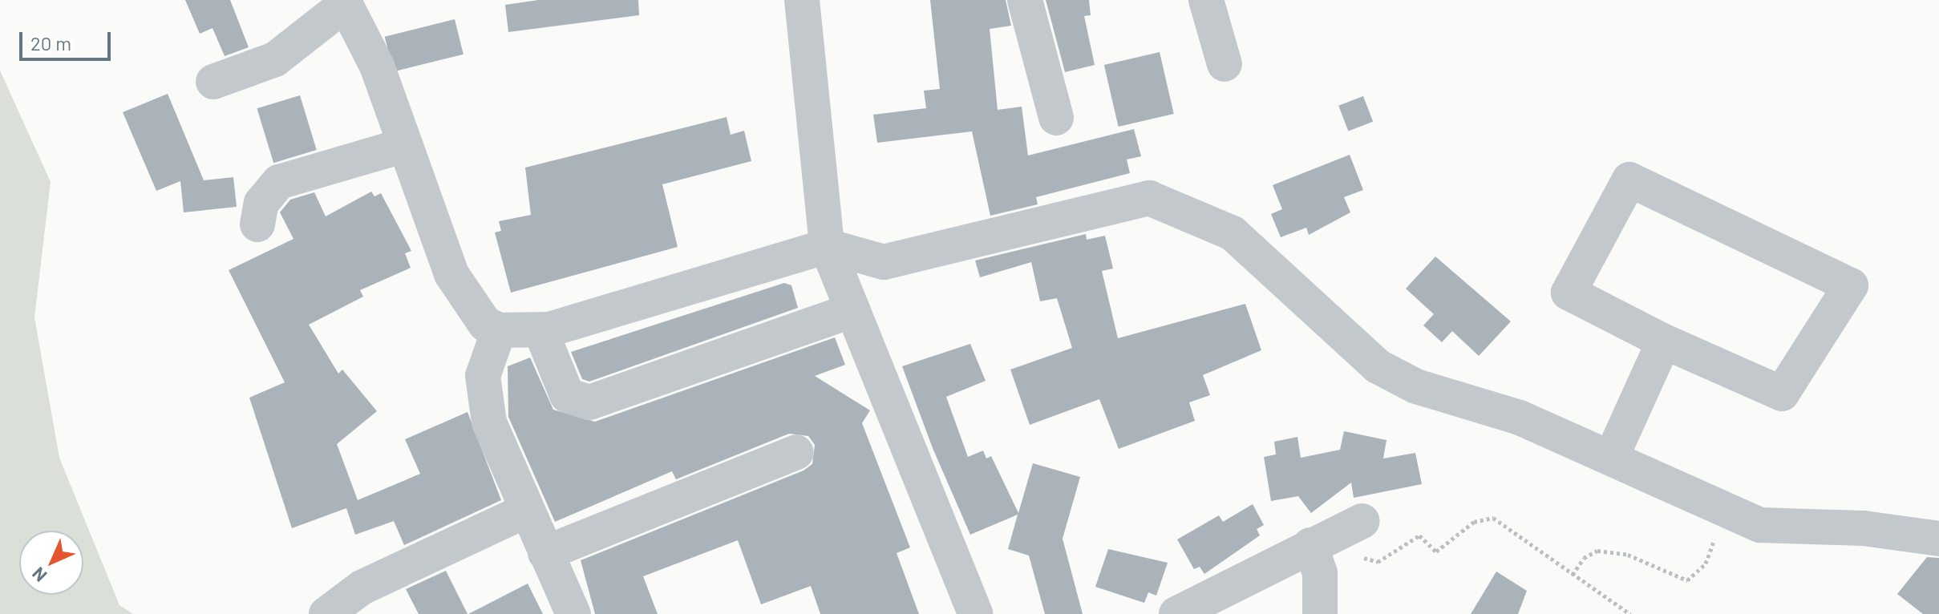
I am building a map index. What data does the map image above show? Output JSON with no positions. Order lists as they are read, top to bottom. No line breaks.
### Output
{"scale_bar":"20 m","north":"bottom left"}
